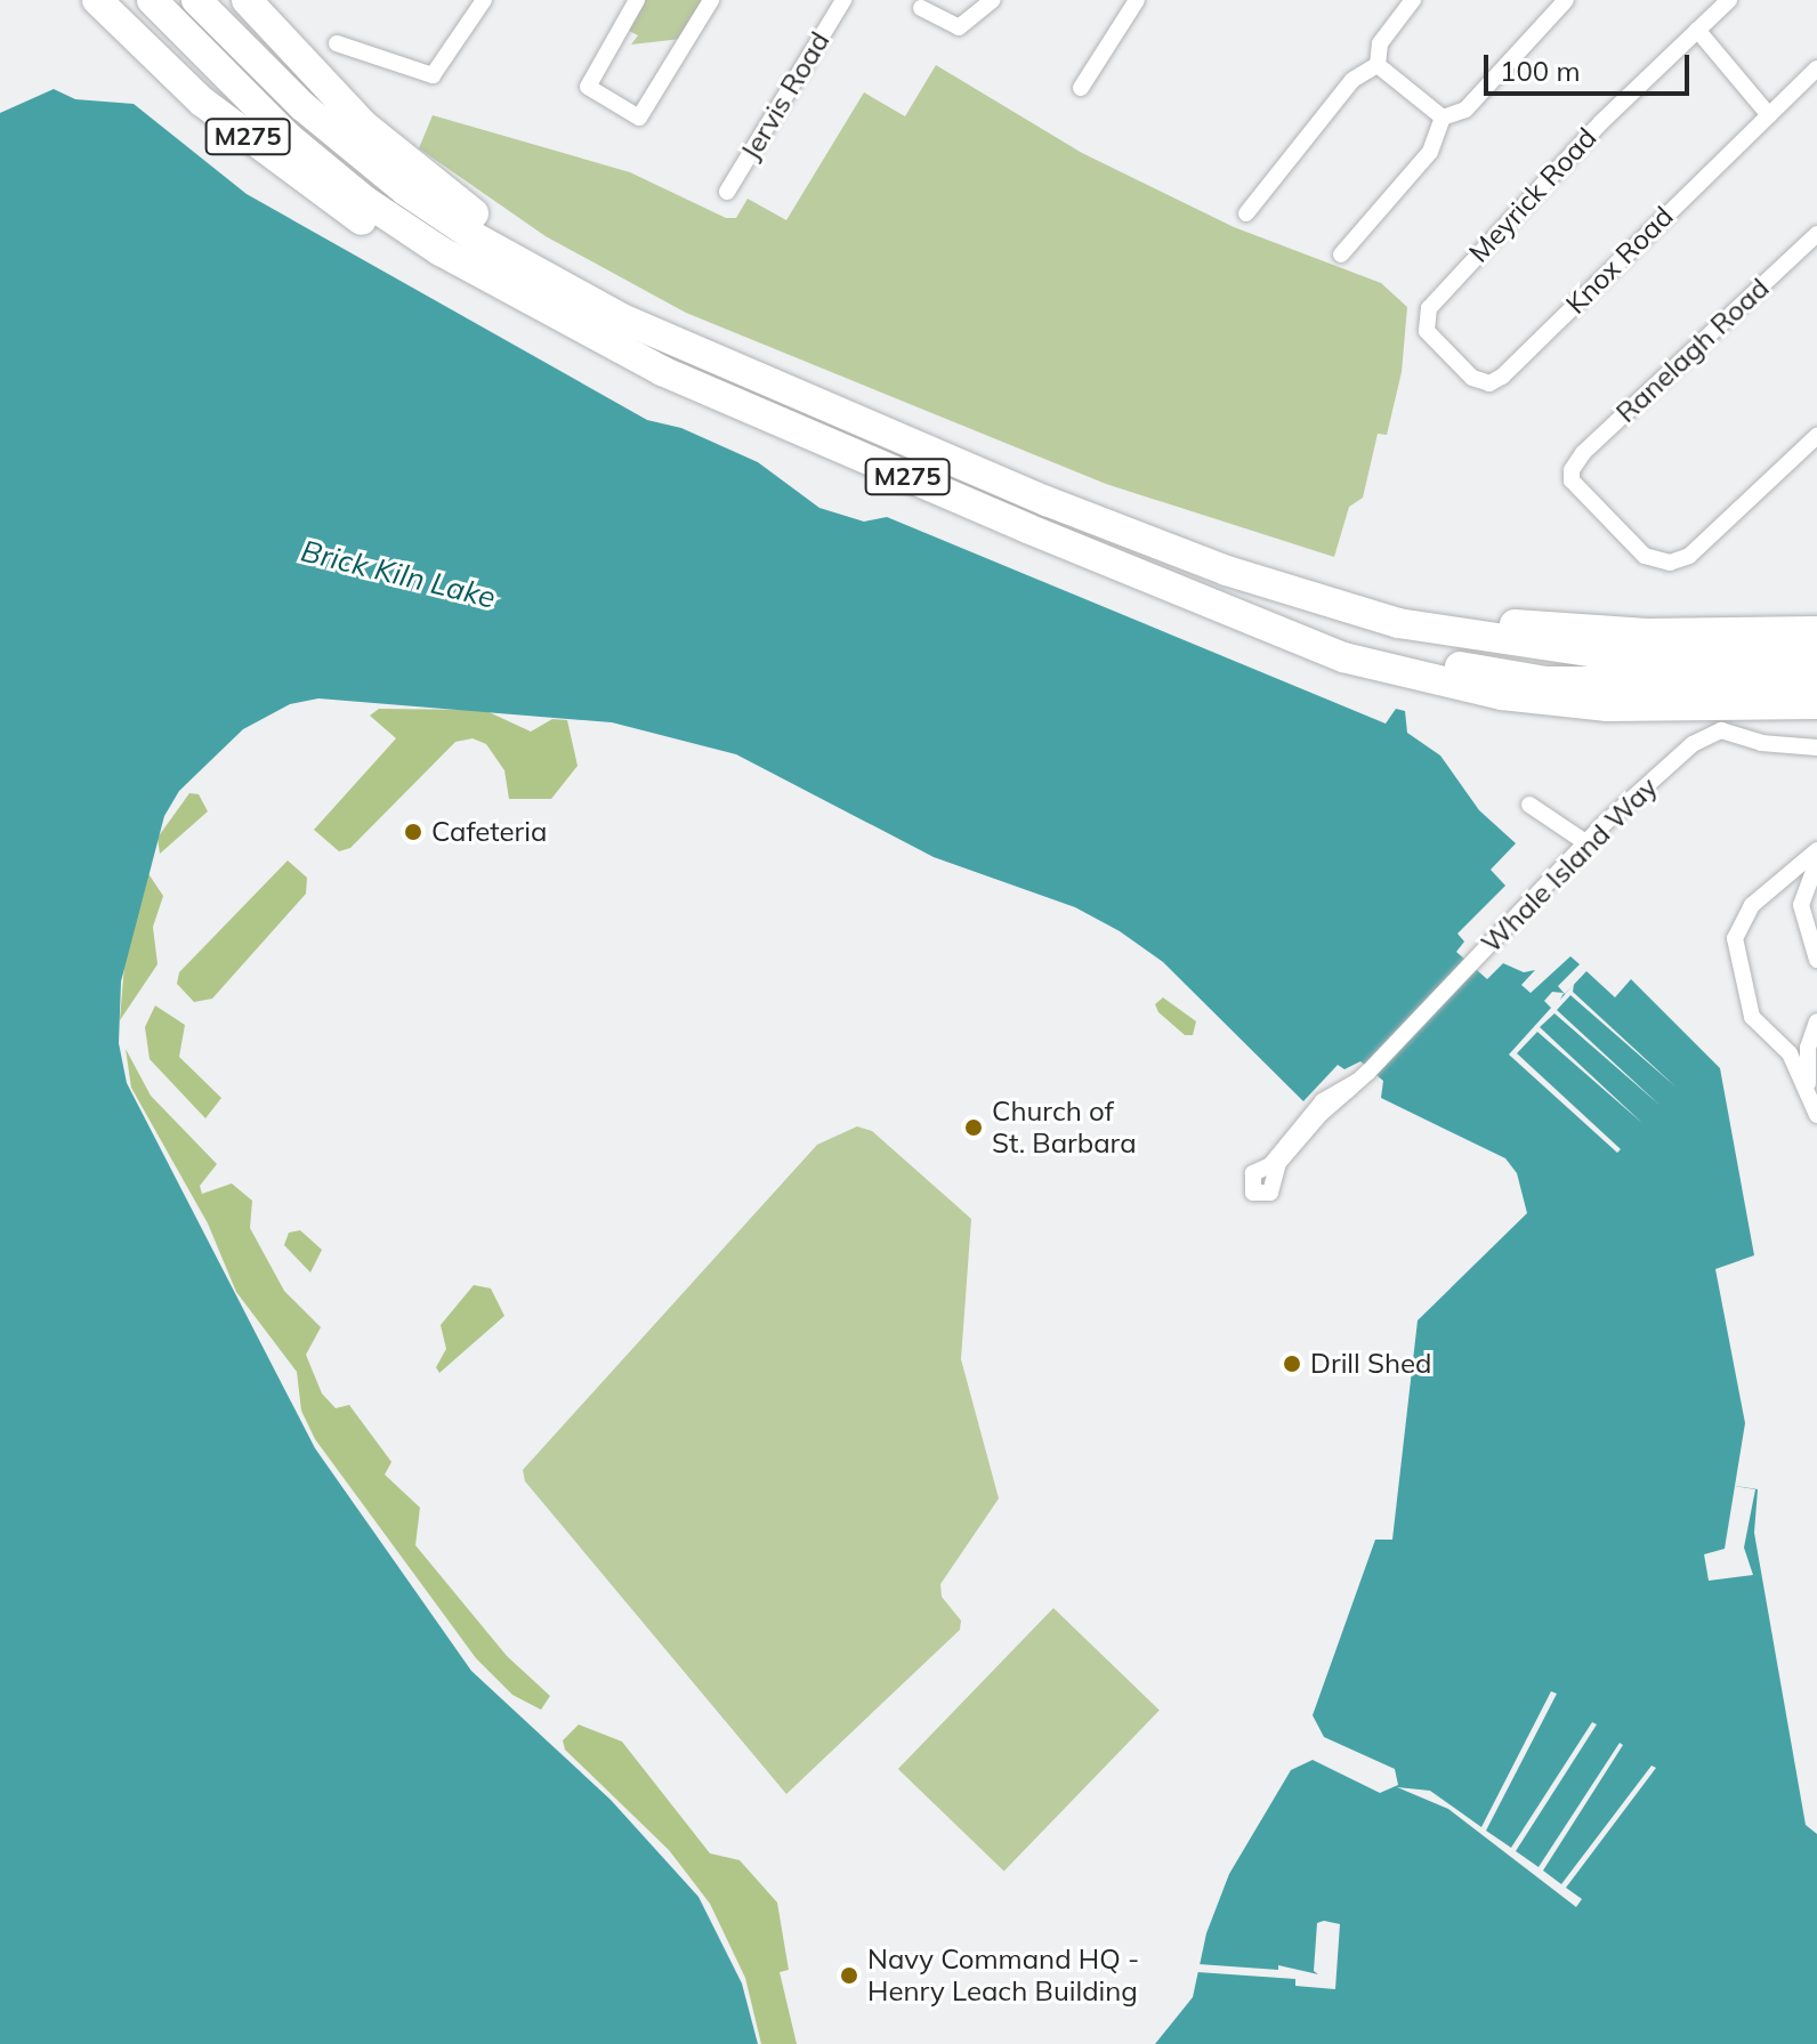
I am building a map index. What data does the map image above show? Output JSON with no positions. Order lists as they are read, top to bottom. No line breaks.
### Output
{"streets":{"highway":["M275"],"street":["Jervis Road","Meyrick Road","Knox Road","Ranelagh Road","Whale Island Way"]},"crossings":[["Meyrick Road","Knox Road"]],"water":["Brick Kiln Lake"],"places":["Cafeteria","Church of St. Barbara","Drill Shed","Navy Command HQ - Henry Leach Building"],"scale_bar":"100 m"}
